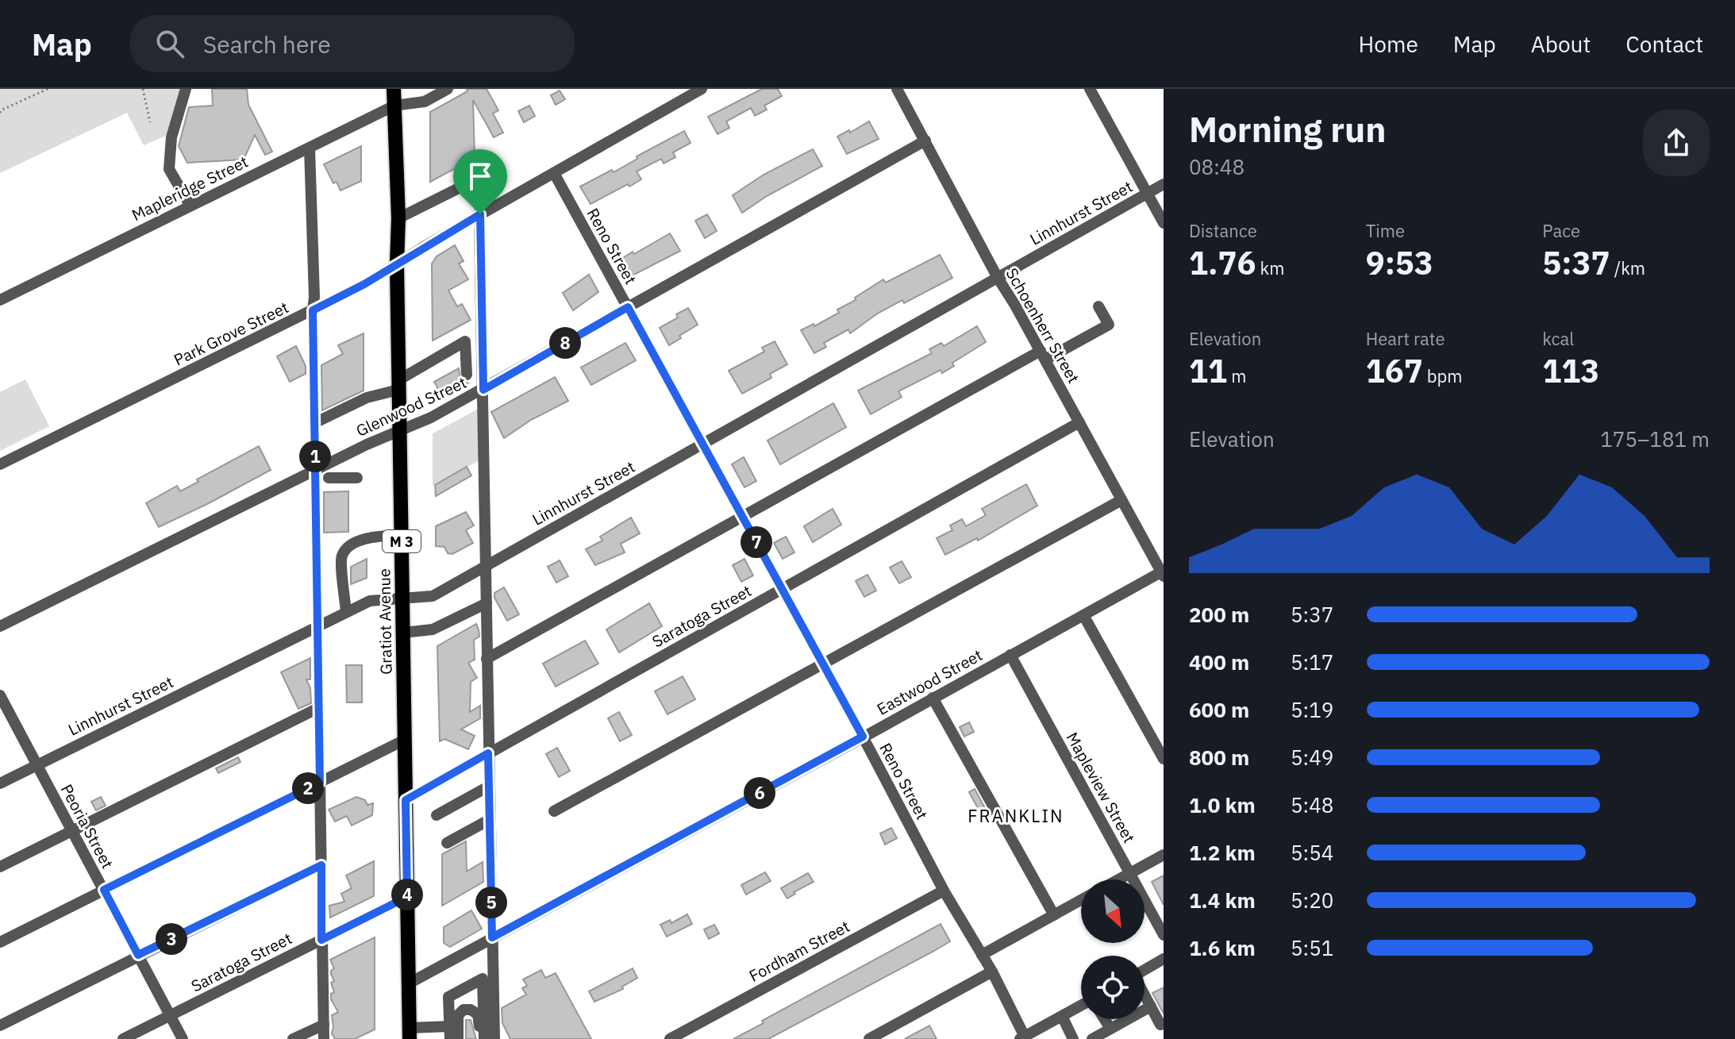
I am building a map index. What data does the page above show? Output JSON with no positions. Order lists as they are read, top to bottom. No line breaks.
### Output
{"streets":{"main road":["M 3","Gratiot Avenue"],"street":["Mapleridge Street","Linnhurst Street","Reno Street","Schoenherr Street","Park Grove Street","Glenwood Street","Saratoga Street","Eastwood Street","Mapleview Street","Peoria Street","Fordham Street"]},"crossings":[["Mapleridge Street","Gratiot Avenue"],["Linnhurst Street","Reno Street"],["Linnhurst Street","Schoenherr Street"],["Linnhurst Street","Gratiot Avenue"],["Linnhurst Street","Peoria Street"],["Reno Street","Park Grove Street"],["Reno Street","Glenwood Street"],["Reno Street","Saratoga Street"],["Reno Street","Eastwood Street"],["Reno Street","Fordham Street"],["Schoenherr Street","Glenwood Street"],["Schoenherr Street","Saratoga Street"],["Schoenherr Street","Eastwood Street"],["Park Grove Street","Gratiot Avenue"],["Glenwood Street","Gratiot Avenue"],["Saratoga Street","Gratiot Avenue"],["Saratoga Street","Peoria Street"],["Gratiot Avenue","Eastwood Street"],["Eastwood Street","Mapleview Street"]],"districts":["FRANKLIN"],"north":"bottom right","page":{"header":"Map","search":"Search here","nav":["Home","Map","About","Contact"],"heading":["Morning run","08:48"],"stats":[["Distance","1.76 km"],["Time","9:53"],["Pace","5:37 /km"],["Elevation","11 m"],["Heart rate","167 bpm"],["kcal","113"]],"pins":["8","1","7","2","6","4","5","3"],"chart":["Elevation","175–181 m"],"list":[{"name":"200 m","note":"5:37"},{"name":"400 m","note":"5:17"},{"name":"600 m","note":"5:19"},{"name":"800 m","note":"5:49"},{"name":"1.0 km","note":"5:48"},{"name":"1.2 km","note":"5:54"},{"name":"1.4 km","note":"5:20"},{"name":"1.6 km","note":"5:51"}]}}
